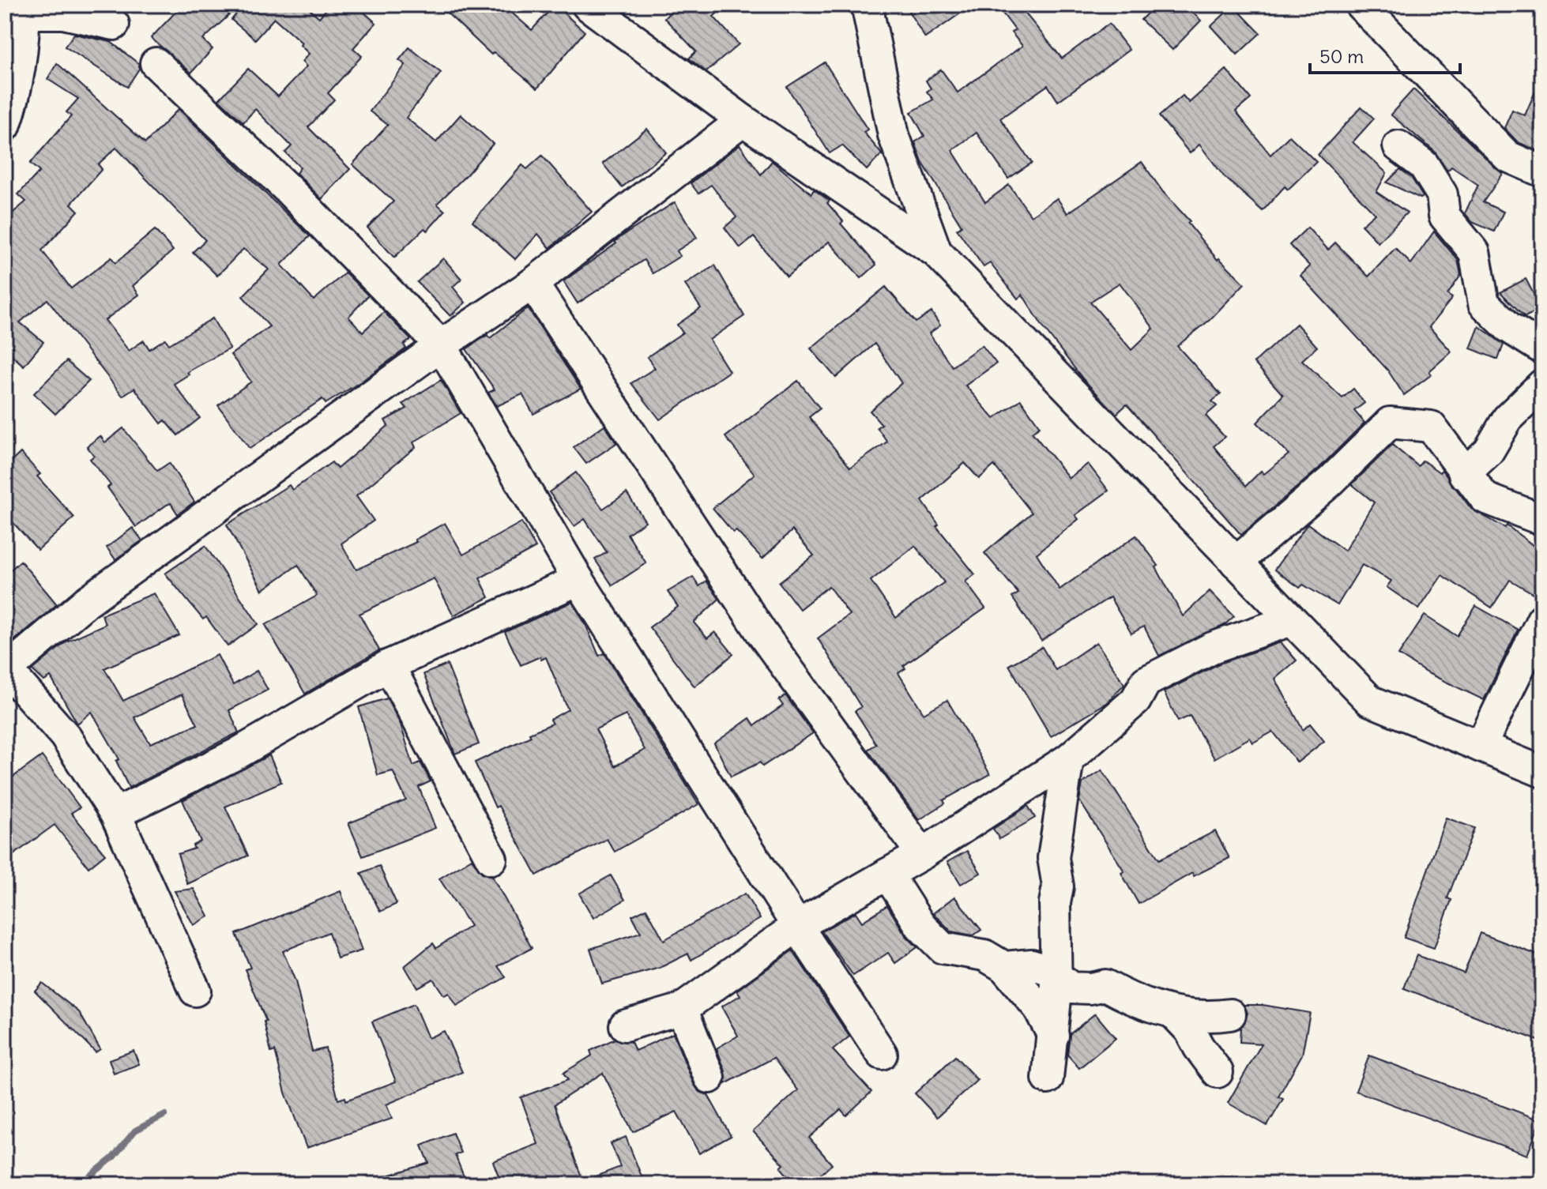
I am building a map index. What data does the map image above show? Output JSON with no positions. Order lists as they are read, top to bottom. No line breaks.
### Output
{"scale_bar":"50 m"}
